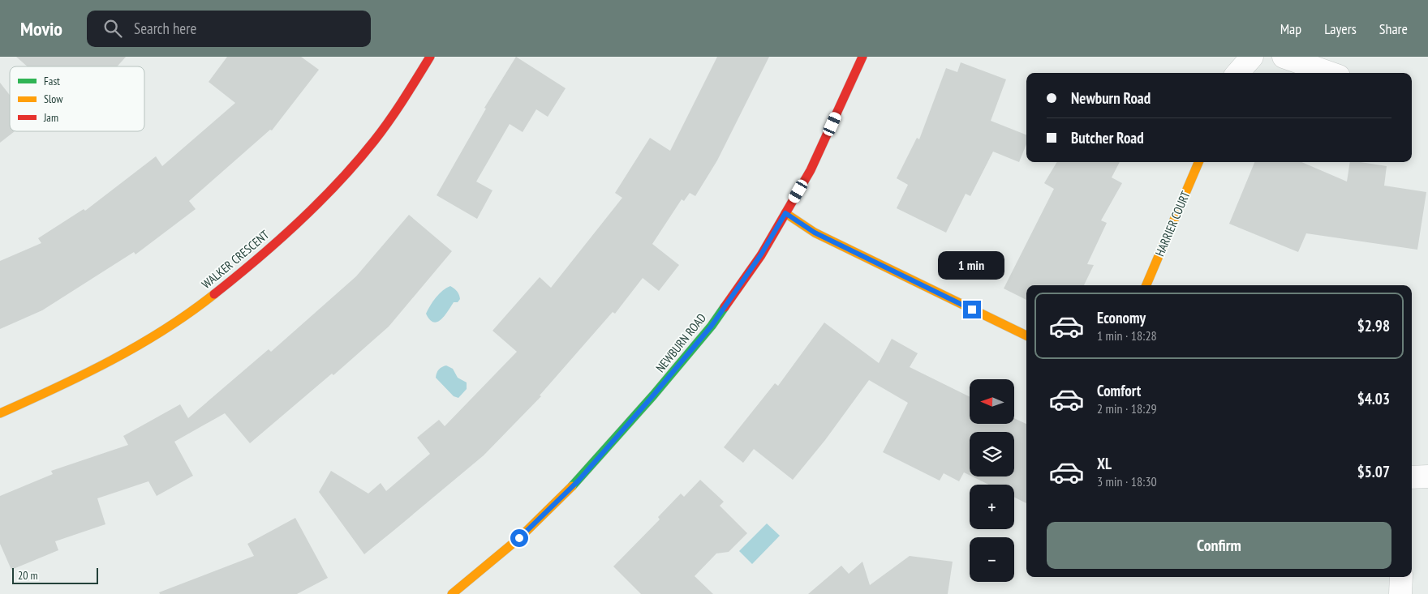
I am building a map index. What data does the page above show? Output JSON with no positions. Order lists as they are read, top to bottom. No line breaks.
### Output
{"streets":{"street":["HARRIER COURT","WALKER CRESCENT","NEWBURN ROAD"]},"legend":["Fast","Slow","Jam"],"scale_bar":"20 m","north":"left","page":{"header":"Movio","search":"Search here","nav":["Map","Layers","Share"],"banner":["Newburn Road","Butcher Road"],"bubble":"1 min","list":[{"name":"Economy","note":"1 min · 18:28","value":"$2.98"},{"name":"Comfort","note":"2 min · 18:29","value":"$4.03"},{"name":"XL","note":"3 min · 18:30","value":"$5.07"}],"map_buttons":["+","−"],"buttons":"Confirm","scale":"20 m"}}
